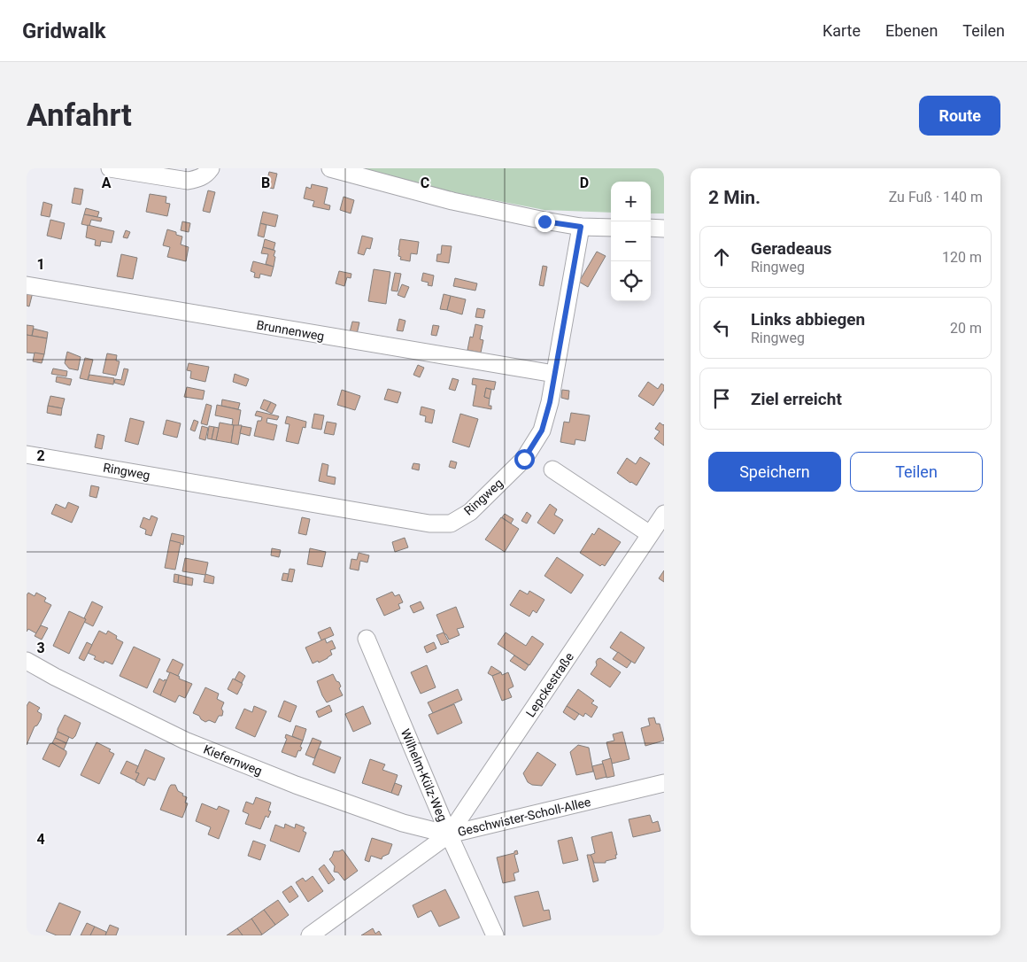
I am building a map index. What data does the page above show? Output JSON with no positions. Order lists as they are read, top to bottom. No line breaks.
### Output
{"streets":{"street":["Brunnenweg","Ringweg","Lepckestraße","Kiefernweg","Wilhelm-Külz-Weg","Geschwister-Scholl-Allee"]},"crossings":[["Brunnenweg","Ringweg"],["Lepckestraße","Kiefernweg"],["Lepckestraße","Wilhelm-Külz-Weg"],["Lepckestraße","Geschwister-Scholl-Allee"],["Kiefernweg","Wilhelm-Külz-Weg"],["Kiefernweg","Geschwister-Scholl-Allee"],["Wilhelm-Külz-Weg","Geschwister-Scholl-Allee"]],"page":{"header":"Gridwalk","nav":["Karte","Ebenen","Teilen"],"buttons":["Route",["Speichern","Teilen"]],"title":"Anfahrt","heading":["2 Min.","Zu Fuß · 140 m"],"map_buttons":["+","−"],"list":[["Geradeaus","Ringweg","120 m"],["Links abbiegen","Ringweg","20 m"],"Ziel erreicht"]},"grid":{"columns":["A","B","C","D"],"rows":["1","2","3","4"]}}
